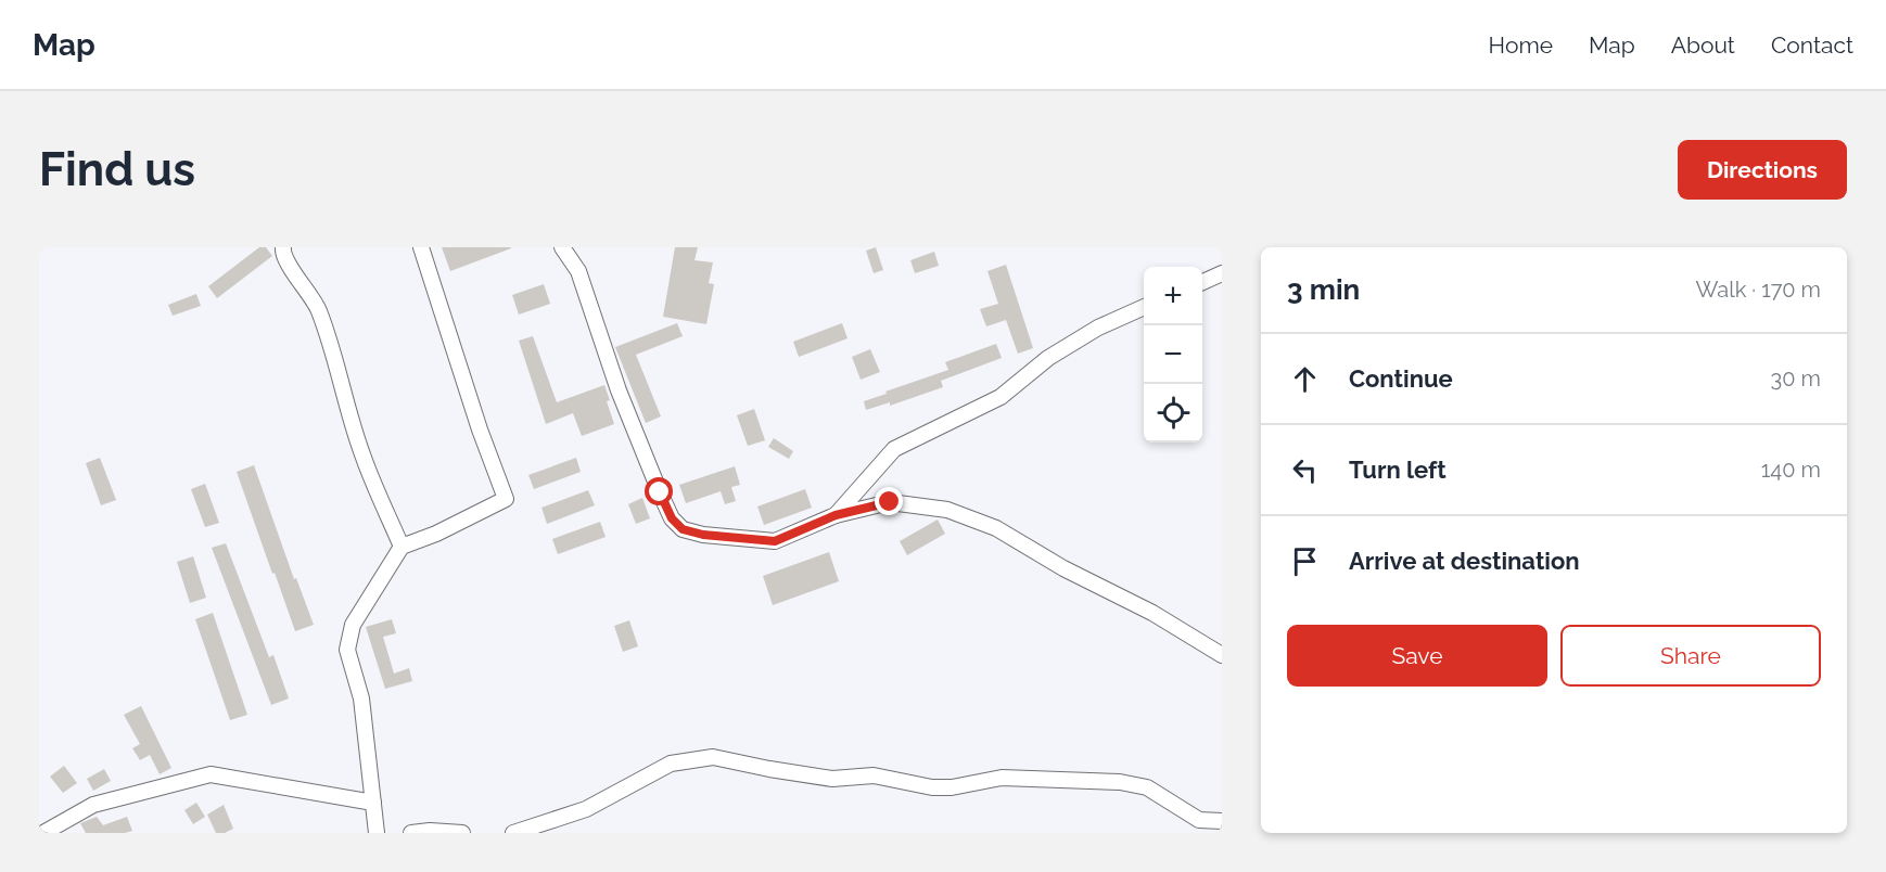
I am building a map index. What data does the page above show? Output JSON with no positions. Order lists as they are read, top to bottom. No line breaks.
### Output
{"page":{"header":"Map","nav":["Home","Map","About","Contact"],"buttons":["Directions",["Save","Share"]],"title":"Find us","heading":["3 min","Walk · 170 m"],"map_buttons":["+","−"],"list":[["Continue","30 m"],["Turn left","140 m"],"Arrive at destination"]}}
